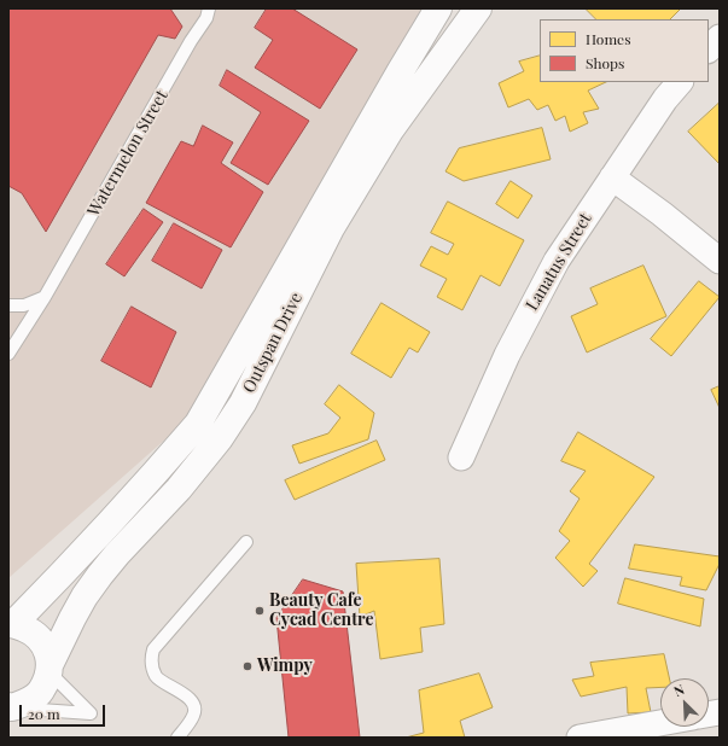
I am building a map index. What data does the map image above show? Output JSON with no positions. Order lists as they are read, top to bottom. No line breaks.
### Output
{"streets":{"street":["Lanatus Street","Outspan Drive"],"lane":["Watermelon Street"]},"places":["Beauty Cafe Cycad Centre","Wimpy"],"legend":["Homes","Shops"],"scale_bar":"20 m","north":"top left"}
